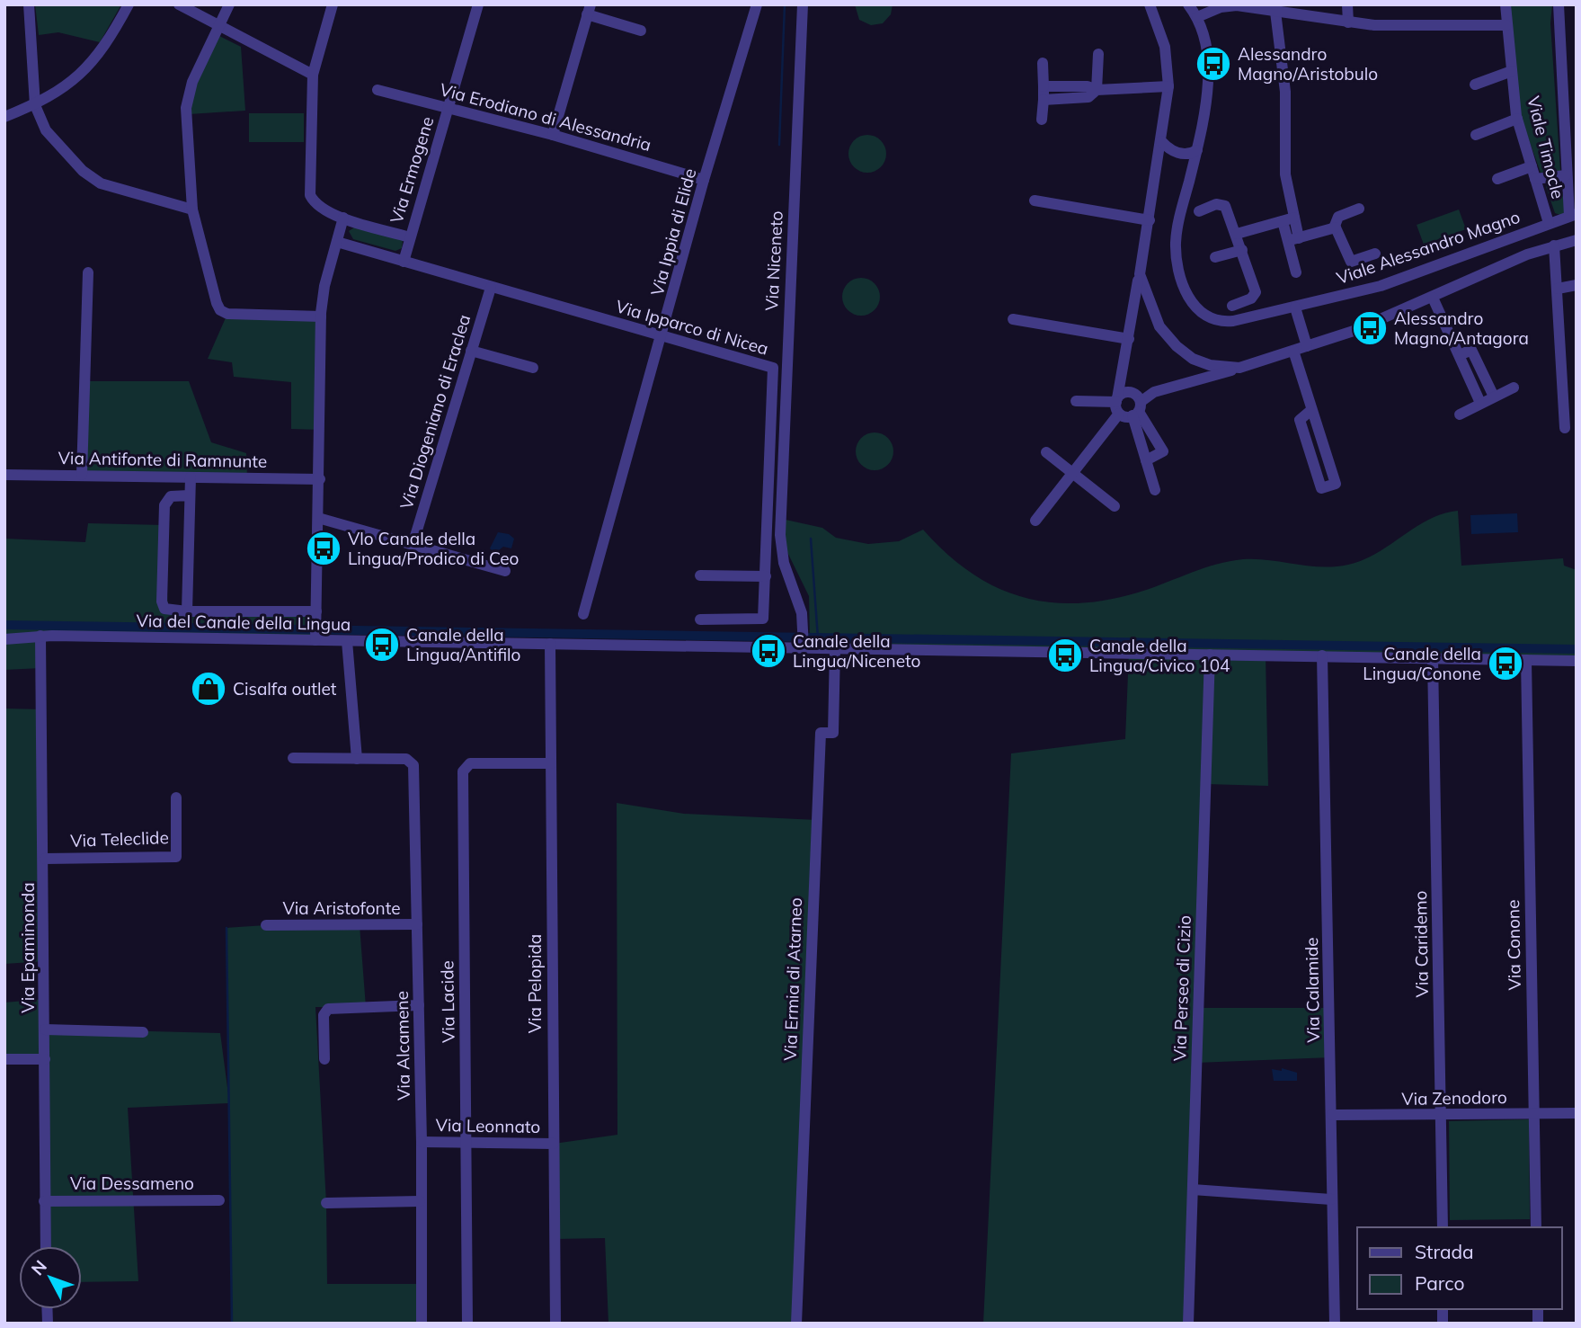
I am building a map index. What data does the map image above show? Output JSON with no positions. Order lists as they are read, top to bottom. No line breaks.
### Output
{"streets":{"street":["Via Erodiano di Alessandria","Viale Timocle","Via Ermogene","Via Ippia di Elide","Viale Alessandro Magno","Via Niceneto","Via Ipparco di Nicea","Via Diogeniano di Eraclea","Via Antifonte di Ramnunte","Via del Canale della Lingua","Via Teleclide","Via Aristofonte","Via Caridemo","Via Conone","Via Epaminonda","Via Ermia di Atarneo","Via Pelopida","Via Perseo di Cizio","Via Calamide","Via Lacide","Via Alcamene","Via Zenodoro","Via Leonnato","Via Dessameno"]},"crossings":[["Via Erodiano di Alessandria","Via Ermogene"],["Via Erodiano di Alessandria","Via Ippia di Elide"],["Viale Timocle","Viale Alessandro Magno"],["Via Ermogene","Via Ipparco di Nicea"],["Via Ippia di Elide","Via Ipparco di Nicea"],["Via Niceneto","Via del Canale della Lingua"],["Via Ipparco di Nicea","Via Diogeniano di Eraclea"],["Via del Canale della Lingua","Via Caridemo"],["Via del Canale della Lingua","Via Conone"],["Via del Canale della Lingua","Via Epaminonda"],["Via del Canale della Lingua","Via Ermia di Atarneo"],["Via del Canale della Lingua","Via Pelopida"],["Via del Canale della Lingua","Via Perseo di Cizio"],["Via del Canale della Lingua","Via Calamide"],["Via Teleclide","Via Epaminonda"],["Via Aristofonte","Via Alcamene"],["Via Caridemo","Via Zenodoro"],["Via Conone","Via Zenodoro"],["Via Epaminonda","Via Dessameno"],["Via Pelopida","Via Lacide"],["Via Pelopida","Via Leonnato"],["Via Calamide","Via Zenodoro"],["Via Lacide","Via Leonnato"],["Via Alcamene","Via Leonnato"]],"places":{"bus stop":["Alessandro Magno/Aristobulo","Alessandro Magno/Antagora","Vlo Canale della Lingua/Prodico di Ceo","Canale della Lingua/Antifilo","Canale della Lingua/Niceneto","Canale della Lingua/Civico 104","Canale della Lingua/Conone"],"shop":["Cisalfa outlet"]},"legend":["Strada","Parco"],"north":"top left"}
